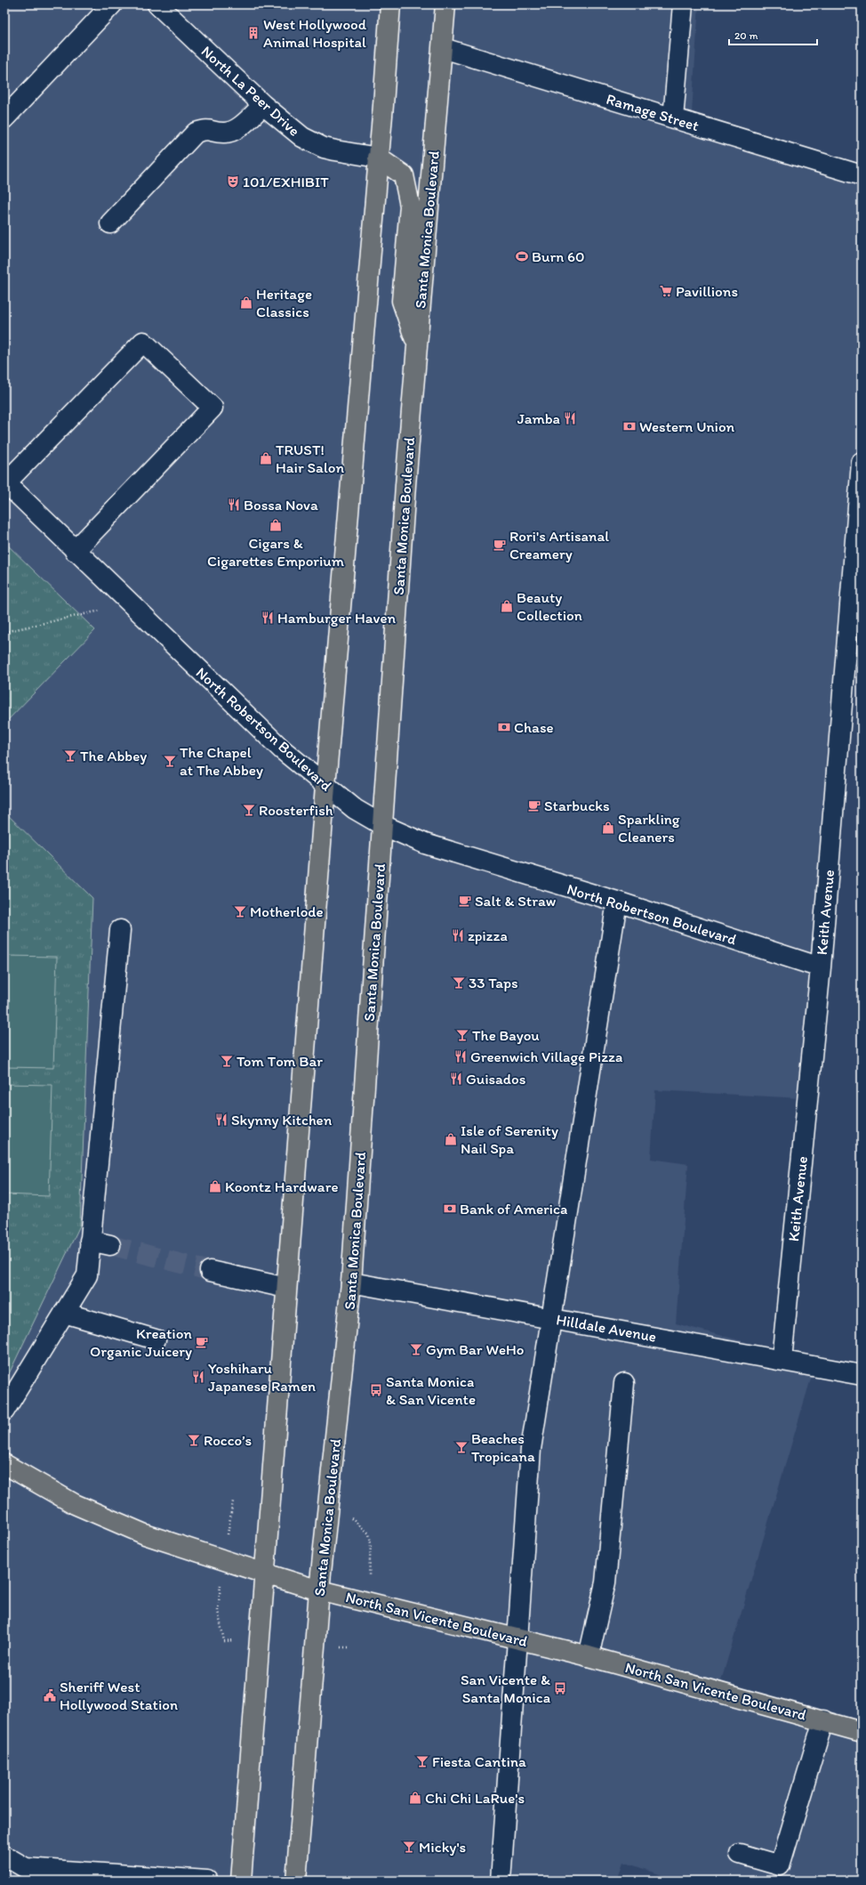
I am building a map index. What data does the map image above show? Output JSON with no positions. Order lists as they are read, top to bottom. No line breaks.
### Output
{"streets":{"main road":["Santa Monica Boulevard","North San Vicente Boulevard"],"street":["North La Peer Drive","Ramage Street","North Robertson Boulevard","Keith Avenue","Hilldale Avenue"]},"crossings":[["Ramage Street","Santa Monica Boulevard"],["Santa Monica Boulevard","North Robertson Boulevard"],["Santa Monica Boulevard","Hilldale Avenue"],["Santa Monica Boulevard","North San Vicente Boulevard"],["North Robertson Boulevard","Keith Avenue"],["Keith Avenue","Hilldale Avenue"]],"places":{"building":["West Hollywood Animal Hospital"],"theatre":["101/EXHIBIT"],"sports":["Burn 60"],"supermarket":["Pavillions"],"shop":["Heritage Classics","TRUST! Hair Salon","Cigars & Cigarettes Emporium","Beauty Collection","Sparkling Cleaners","Isle of Serenity Nail Spa","Koontz Hardware","Chi Chi LaRue's"],"restaurant":["Jamba","Bossa Nova","Hamburger Haven","zpizza","Greenwich Village Pizza","Guisados","Skynny Kitchen","Yoshiharu Japanese Ramen"],"bank":["Western Union","Chase","Bank of America"],"cafe":["Rori's Artisanal Creamery","Starbucks","Salt & Straw","Kreation Organic Juicery"],"bar":["The Abbey","The Chapel at The Abbey","Roosterfish","Motherlode","33 Taps","The Bayou","Tom Tom Bar","Gym Bar WeHo","Rocco’s","Beaches Tropicana","Fiesta Cantina","Micky's"],"bus stop":["Santa Monica & San Vicente","San Vicente & Santa Monica"],"public building":["Sheriff West Hollywood Station"]},"scale_bar":"20 m"}
